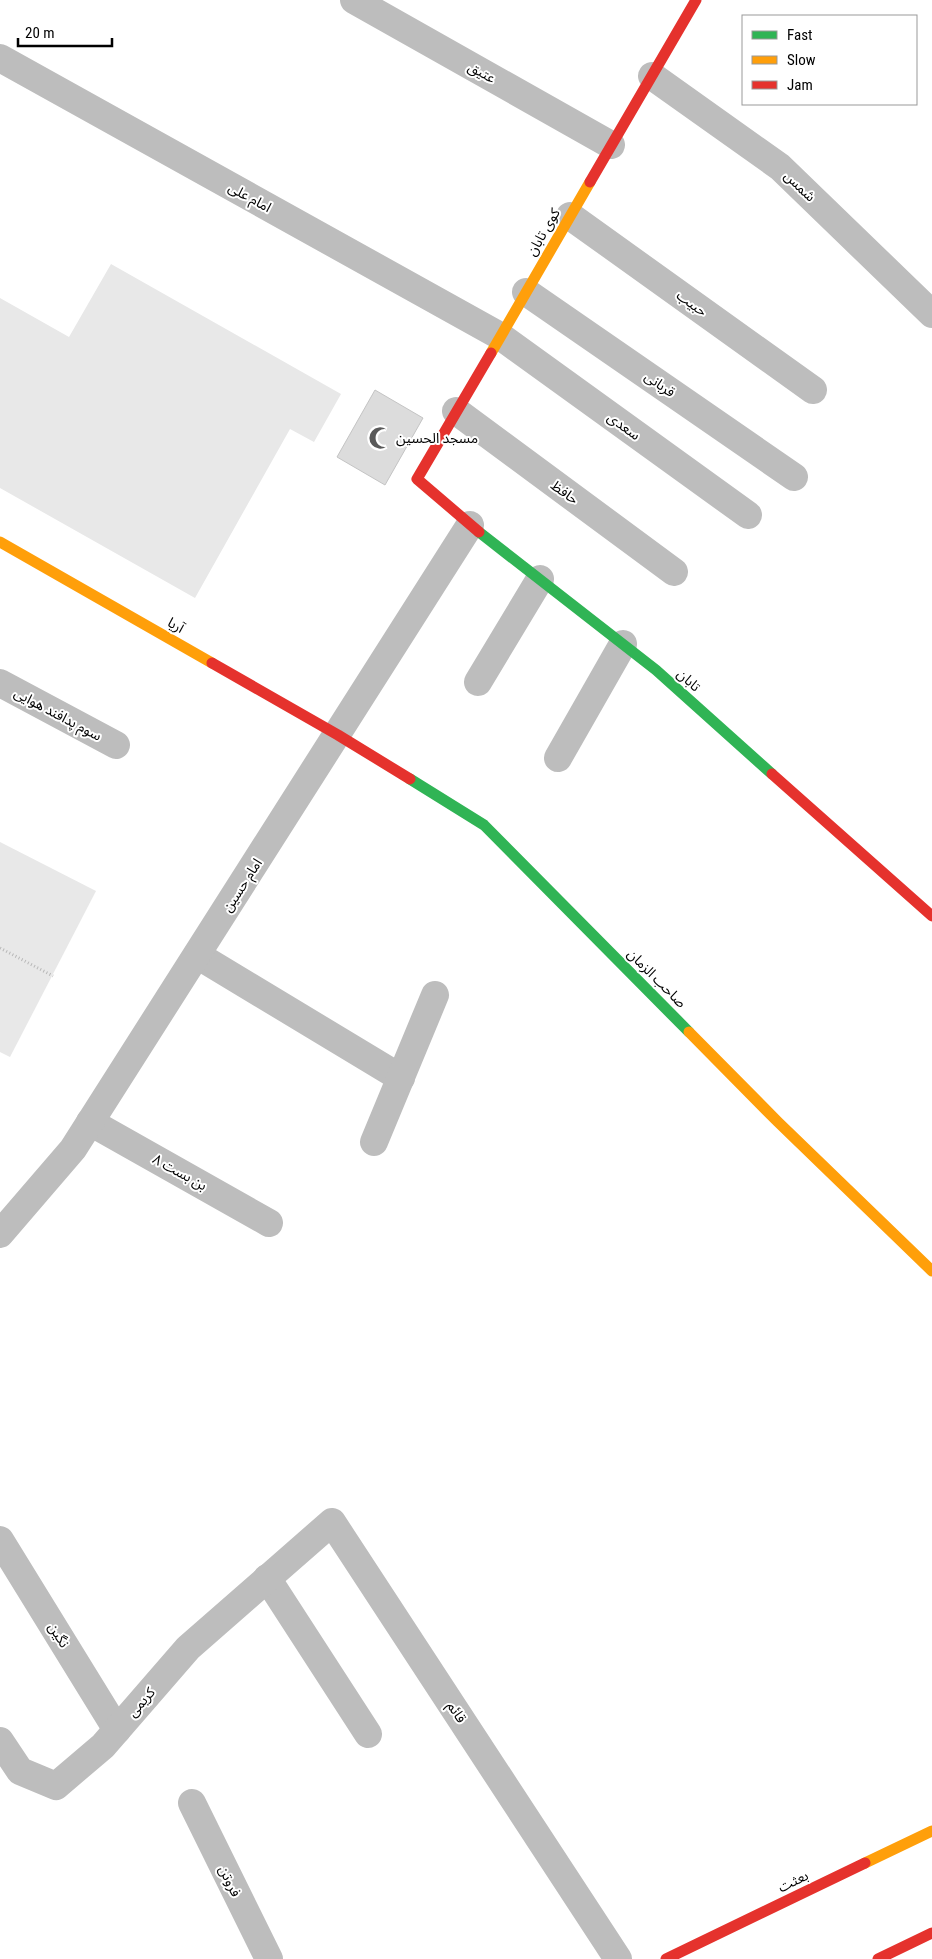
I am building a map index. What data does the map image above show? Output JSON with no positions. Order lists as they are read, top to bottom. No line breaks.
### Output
{"streets":{"street":["عتیق","شمس","امام علی","کوی تابان","حبیب","قربانی","سعدی","حافظ","آریا","تابان","سوم پدافند هوایی","امام حسین","صاحب الزمان","بن بست ۸","نگین","کریمی","قائم","فروتن","بعثت"]},"crossings":[["عتیق","کوی تابان"],["شمس","کوی تابان"],["امام علی","کوی تابان"],["امام علی","سعدی"],["کوی تابان","حبیب"],["کوی تابان","قربانی"],["کوی تابان","سعدی"],["کوی تابان","حافظ"],["کوی تابان","تابان"],["آریا","امام حسین"],["آریا","صاحب الزمان"],["تابان","امام حسین"],["امام حسین","صاحب الزمان"],["امام حسین","بن بست ۸"],["نگین","کریمی"],["کریمی","قائم"]],"places":{"mosque":["مسجد الحسین"]},"legend":["Fast","Slow","Jam"],"scale_bar":"20 m"}
